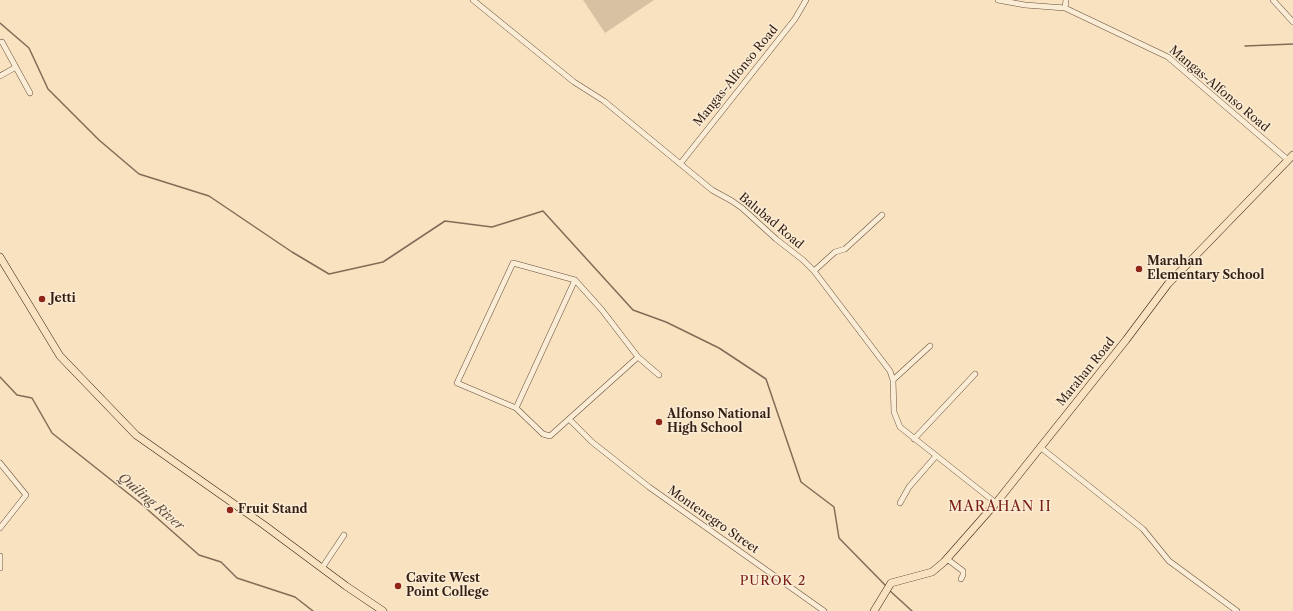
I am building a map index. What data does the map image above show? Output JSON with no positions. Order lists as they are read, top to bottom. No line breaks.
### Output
{"streets":{"main road":["Marahan Road"],"street":["Mangas-Alfonso Road","Balubad Road","Montenegro Street"]},"crossings":[["Mangas-Alfonso Road","Balubad Road"],["Mangas-Alfonso Road","Marahan Road"],["Balubad Road","Marahan Road"]],"districts":["MARAHAN II","PUROK 2"],"water":["Quiling River"],"places":["Marahan Elementary School","Jetti","Alfonso National High School","Fruit Stand","Cavite West Point College"]}
